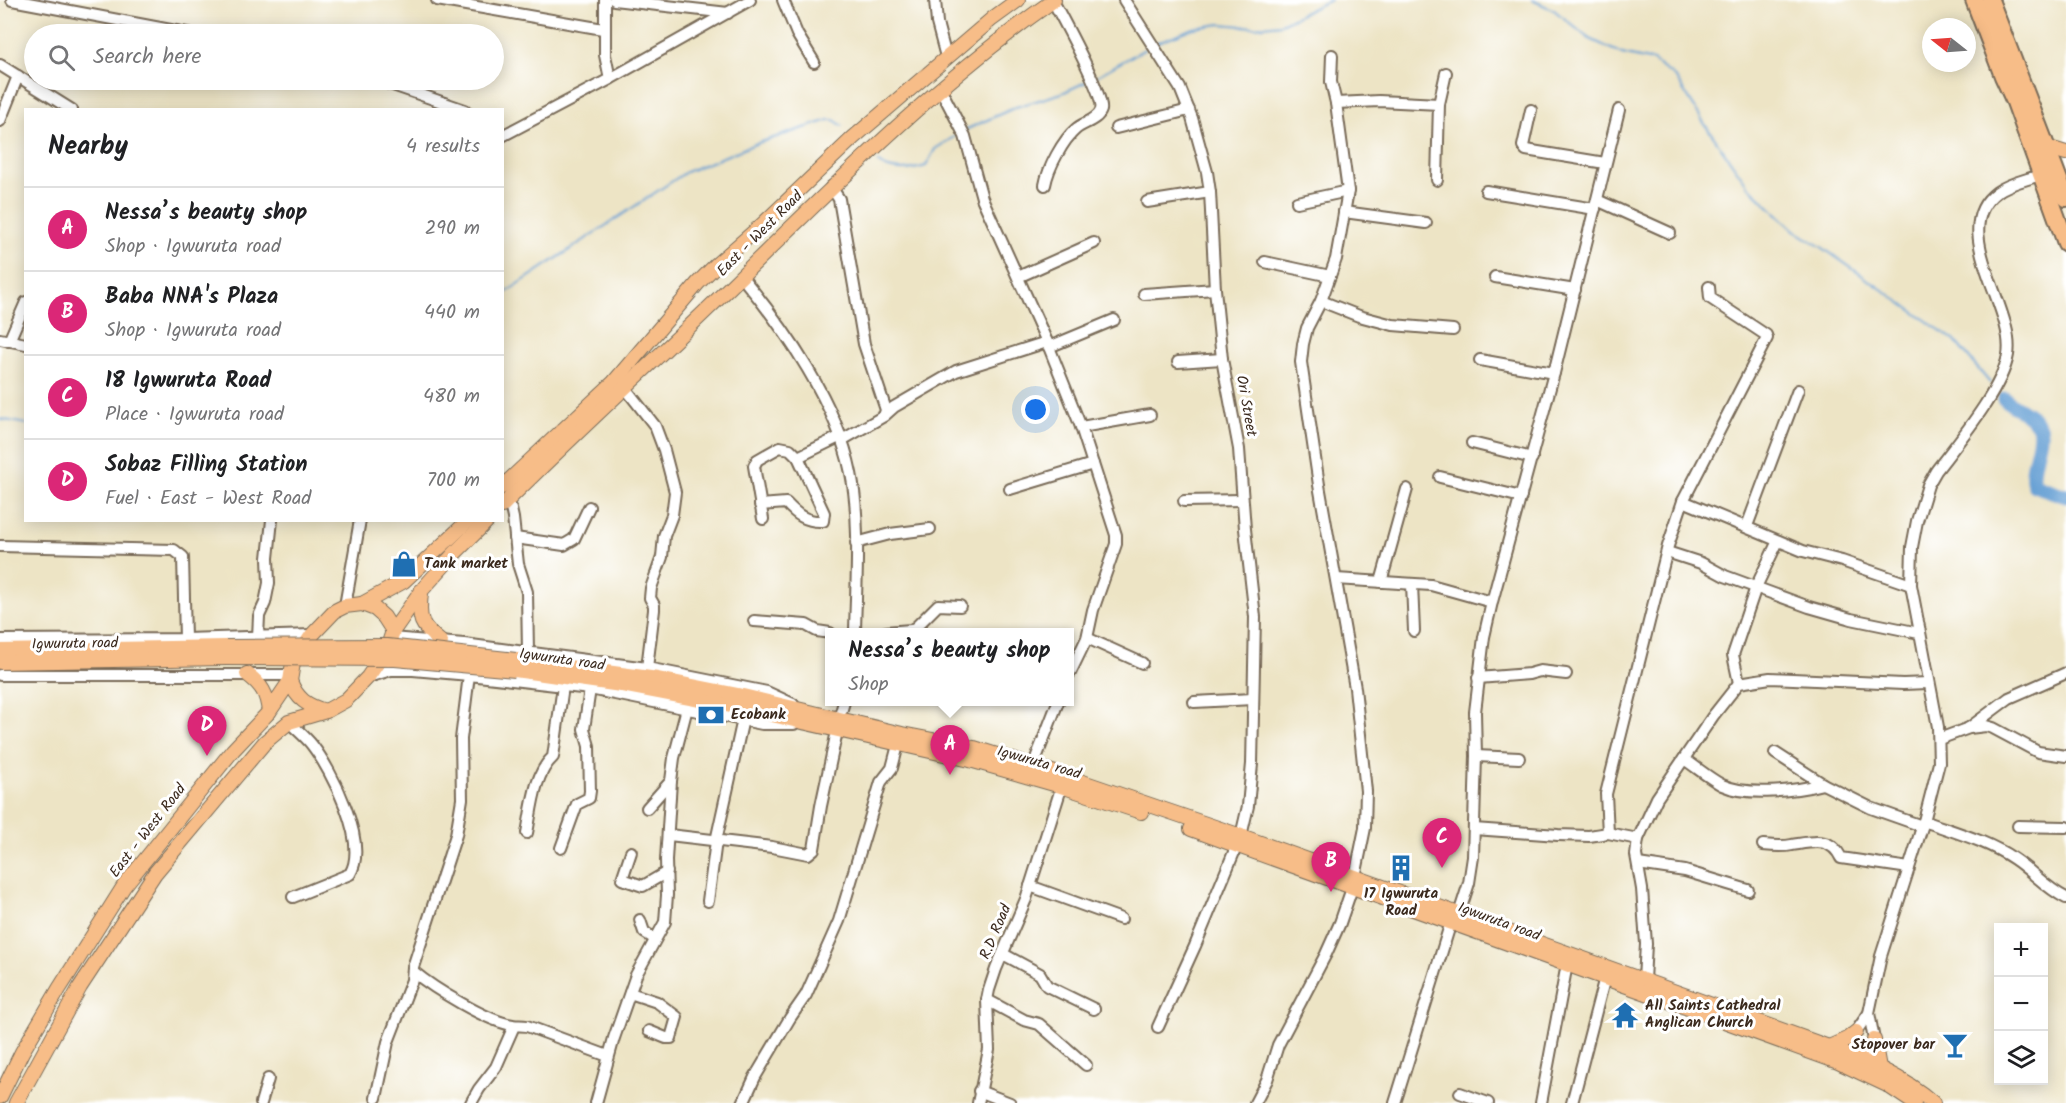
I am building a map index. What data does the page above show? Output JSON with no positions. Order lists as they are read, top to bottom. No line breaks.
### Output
{"streets":{"main road":["East - West Road","Igwuruta road"],"street":["Ori Street","R.D Road"]},"crossings":[["Ori Street","Igwuruta road"],["Igwuruta road","R.D Road"]],"places":{"shop":["Tank market"],"bank":["Ecobank"],"building":["17 Igwuruta Road"],"temple":["All Saints Cathedral Anglican Church"],"bar":["Stopover bar"]},"north":"left","page":{"search":"Search here","heading":["Nearby","4 results"],"list":[{"mark":"A","name":"Nessa’s beauty shop","note":"Shop · Igwuruta road","value":"290 m"},{"mark":"B","name":"Baba NNA's Plaza","note":"Shop · Igwuruta road","value":"440 m"},{"mark":"C","name":"18 Igwuruta Road","note":"Place · Igwuruta road","value":"480 m"},{"mark":"D","name":"Sobaz Filling Station","note":"Fuel · East - West Road","value":"700 m"}],"popup":["Nessa’s beauty shop","Shop"],"pins":["D","A","C","B"],"map_buttons":["+","−"]}}
